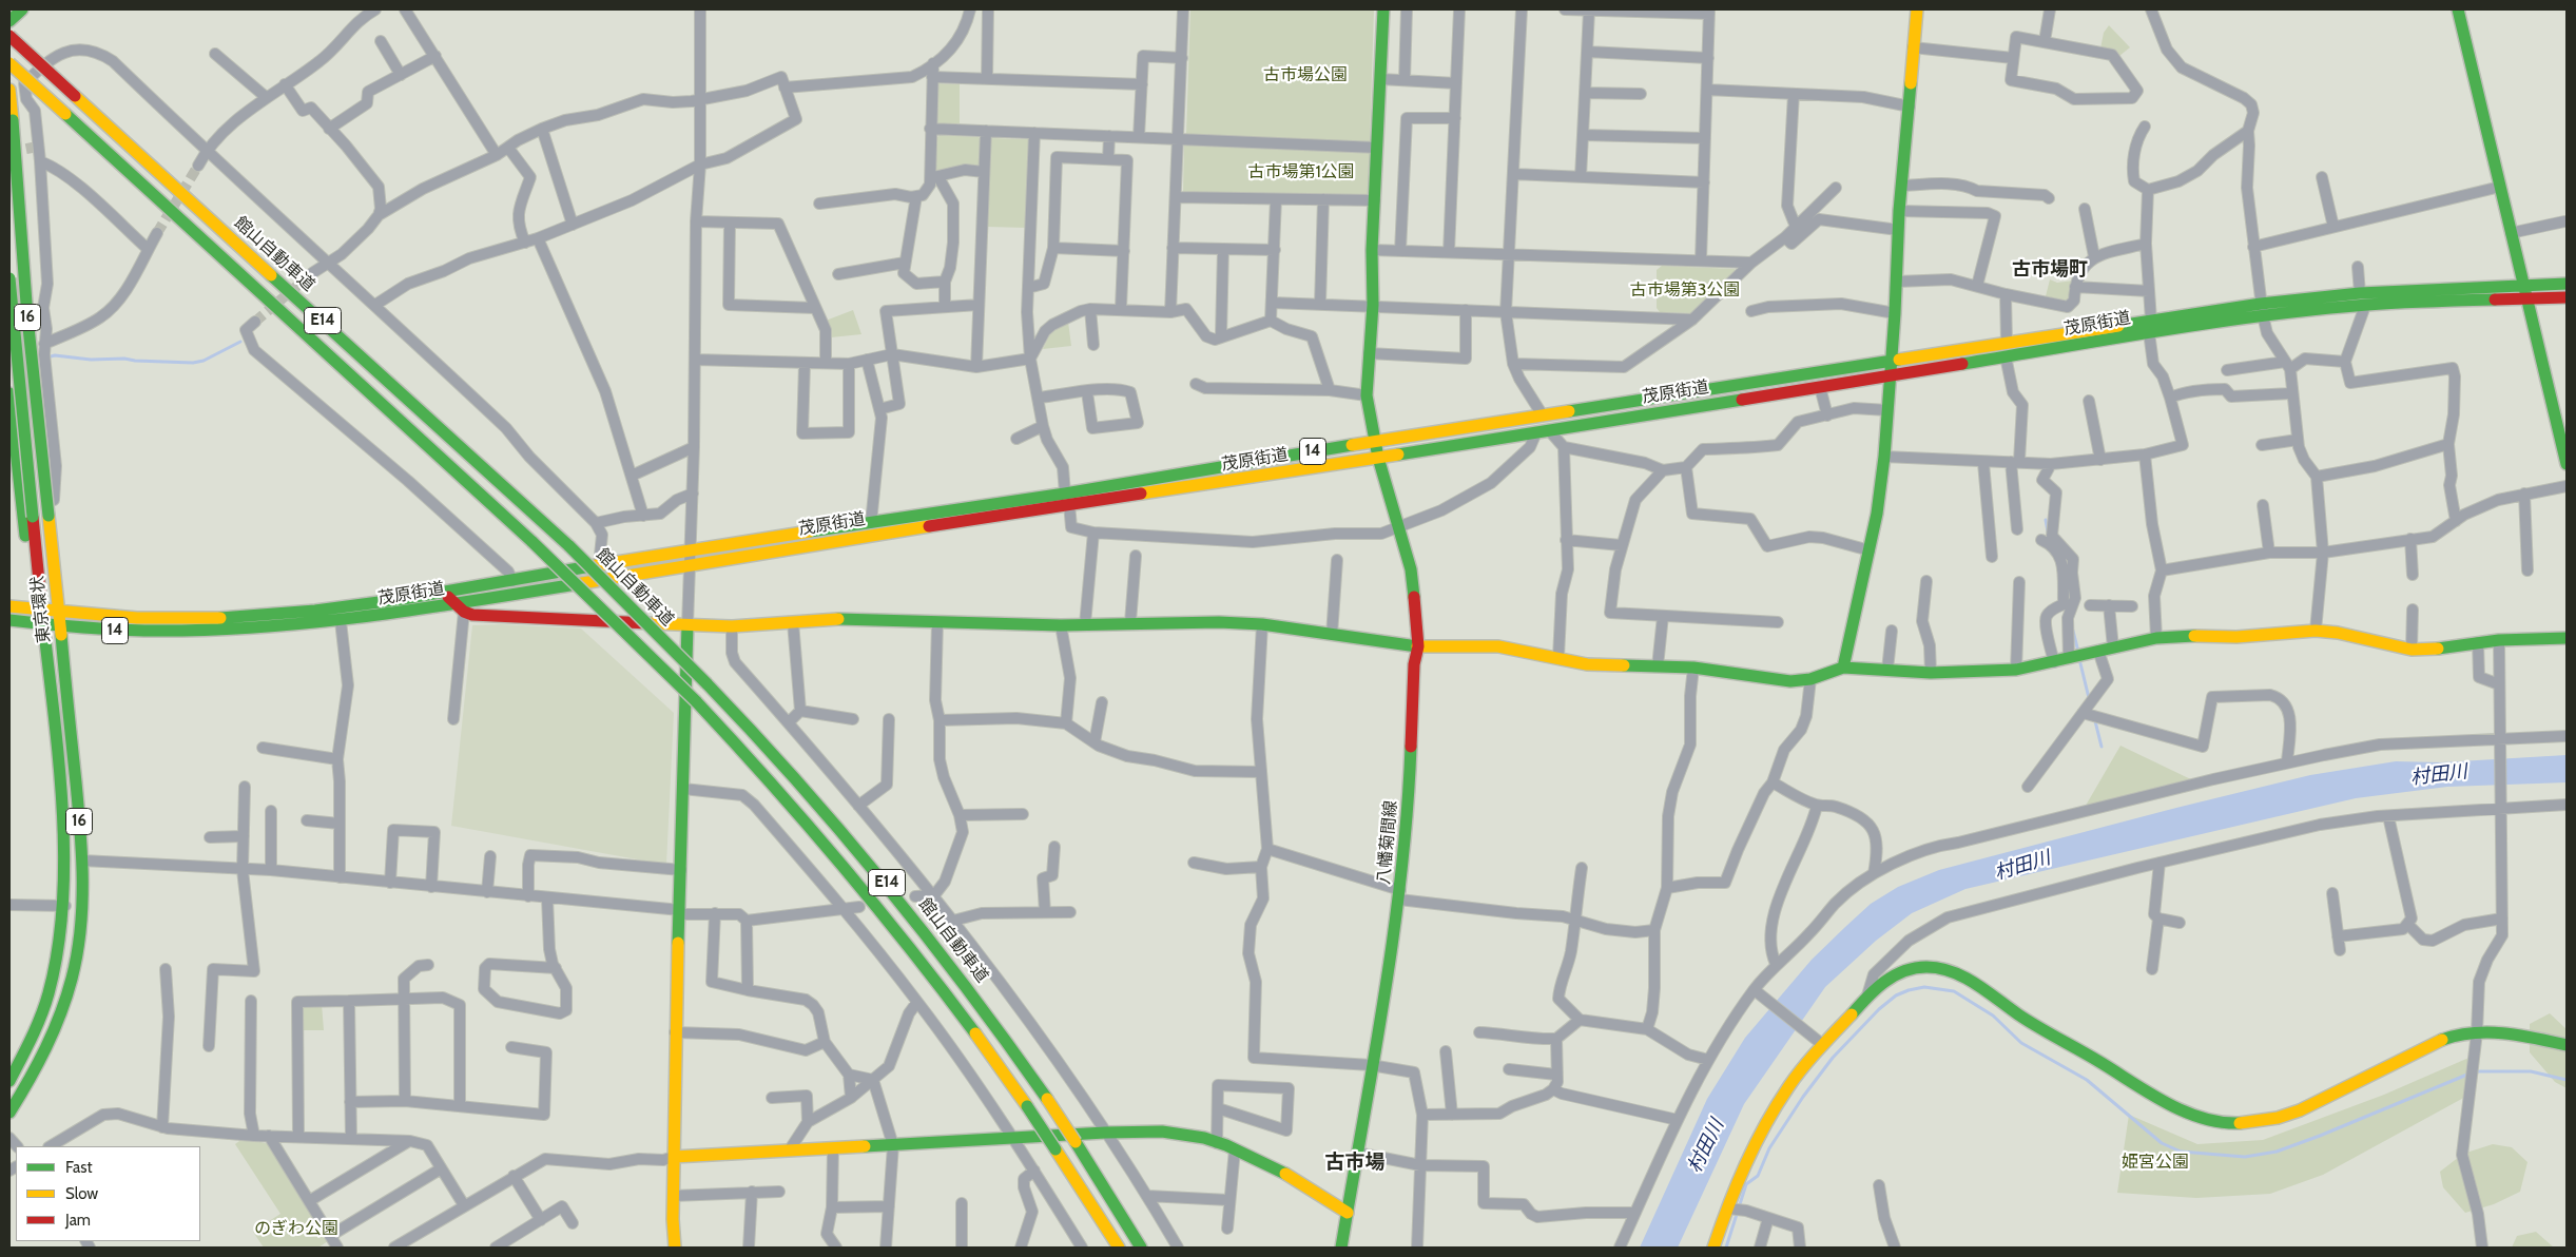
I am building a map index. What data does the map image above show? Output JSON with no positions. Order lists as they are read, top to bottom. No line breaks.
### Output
{"streets":{"main road":["館山自動車道","16","E14","茂原街道","14","東京環状","八幡菊間線"]},"crossings":[["16","茂原街道"],["16","東京環状"],["茂原街道","東京環状"],["茂原街道","八幡菊間線"]],"districts":["古市場町","古市場"],"water":["村田川"],"parks":["古市場公園","古市場第1公園","古市場第3公園","姫宮公園","のぎわ公園"],"legend":["Fast","Slow","Jam"]}
